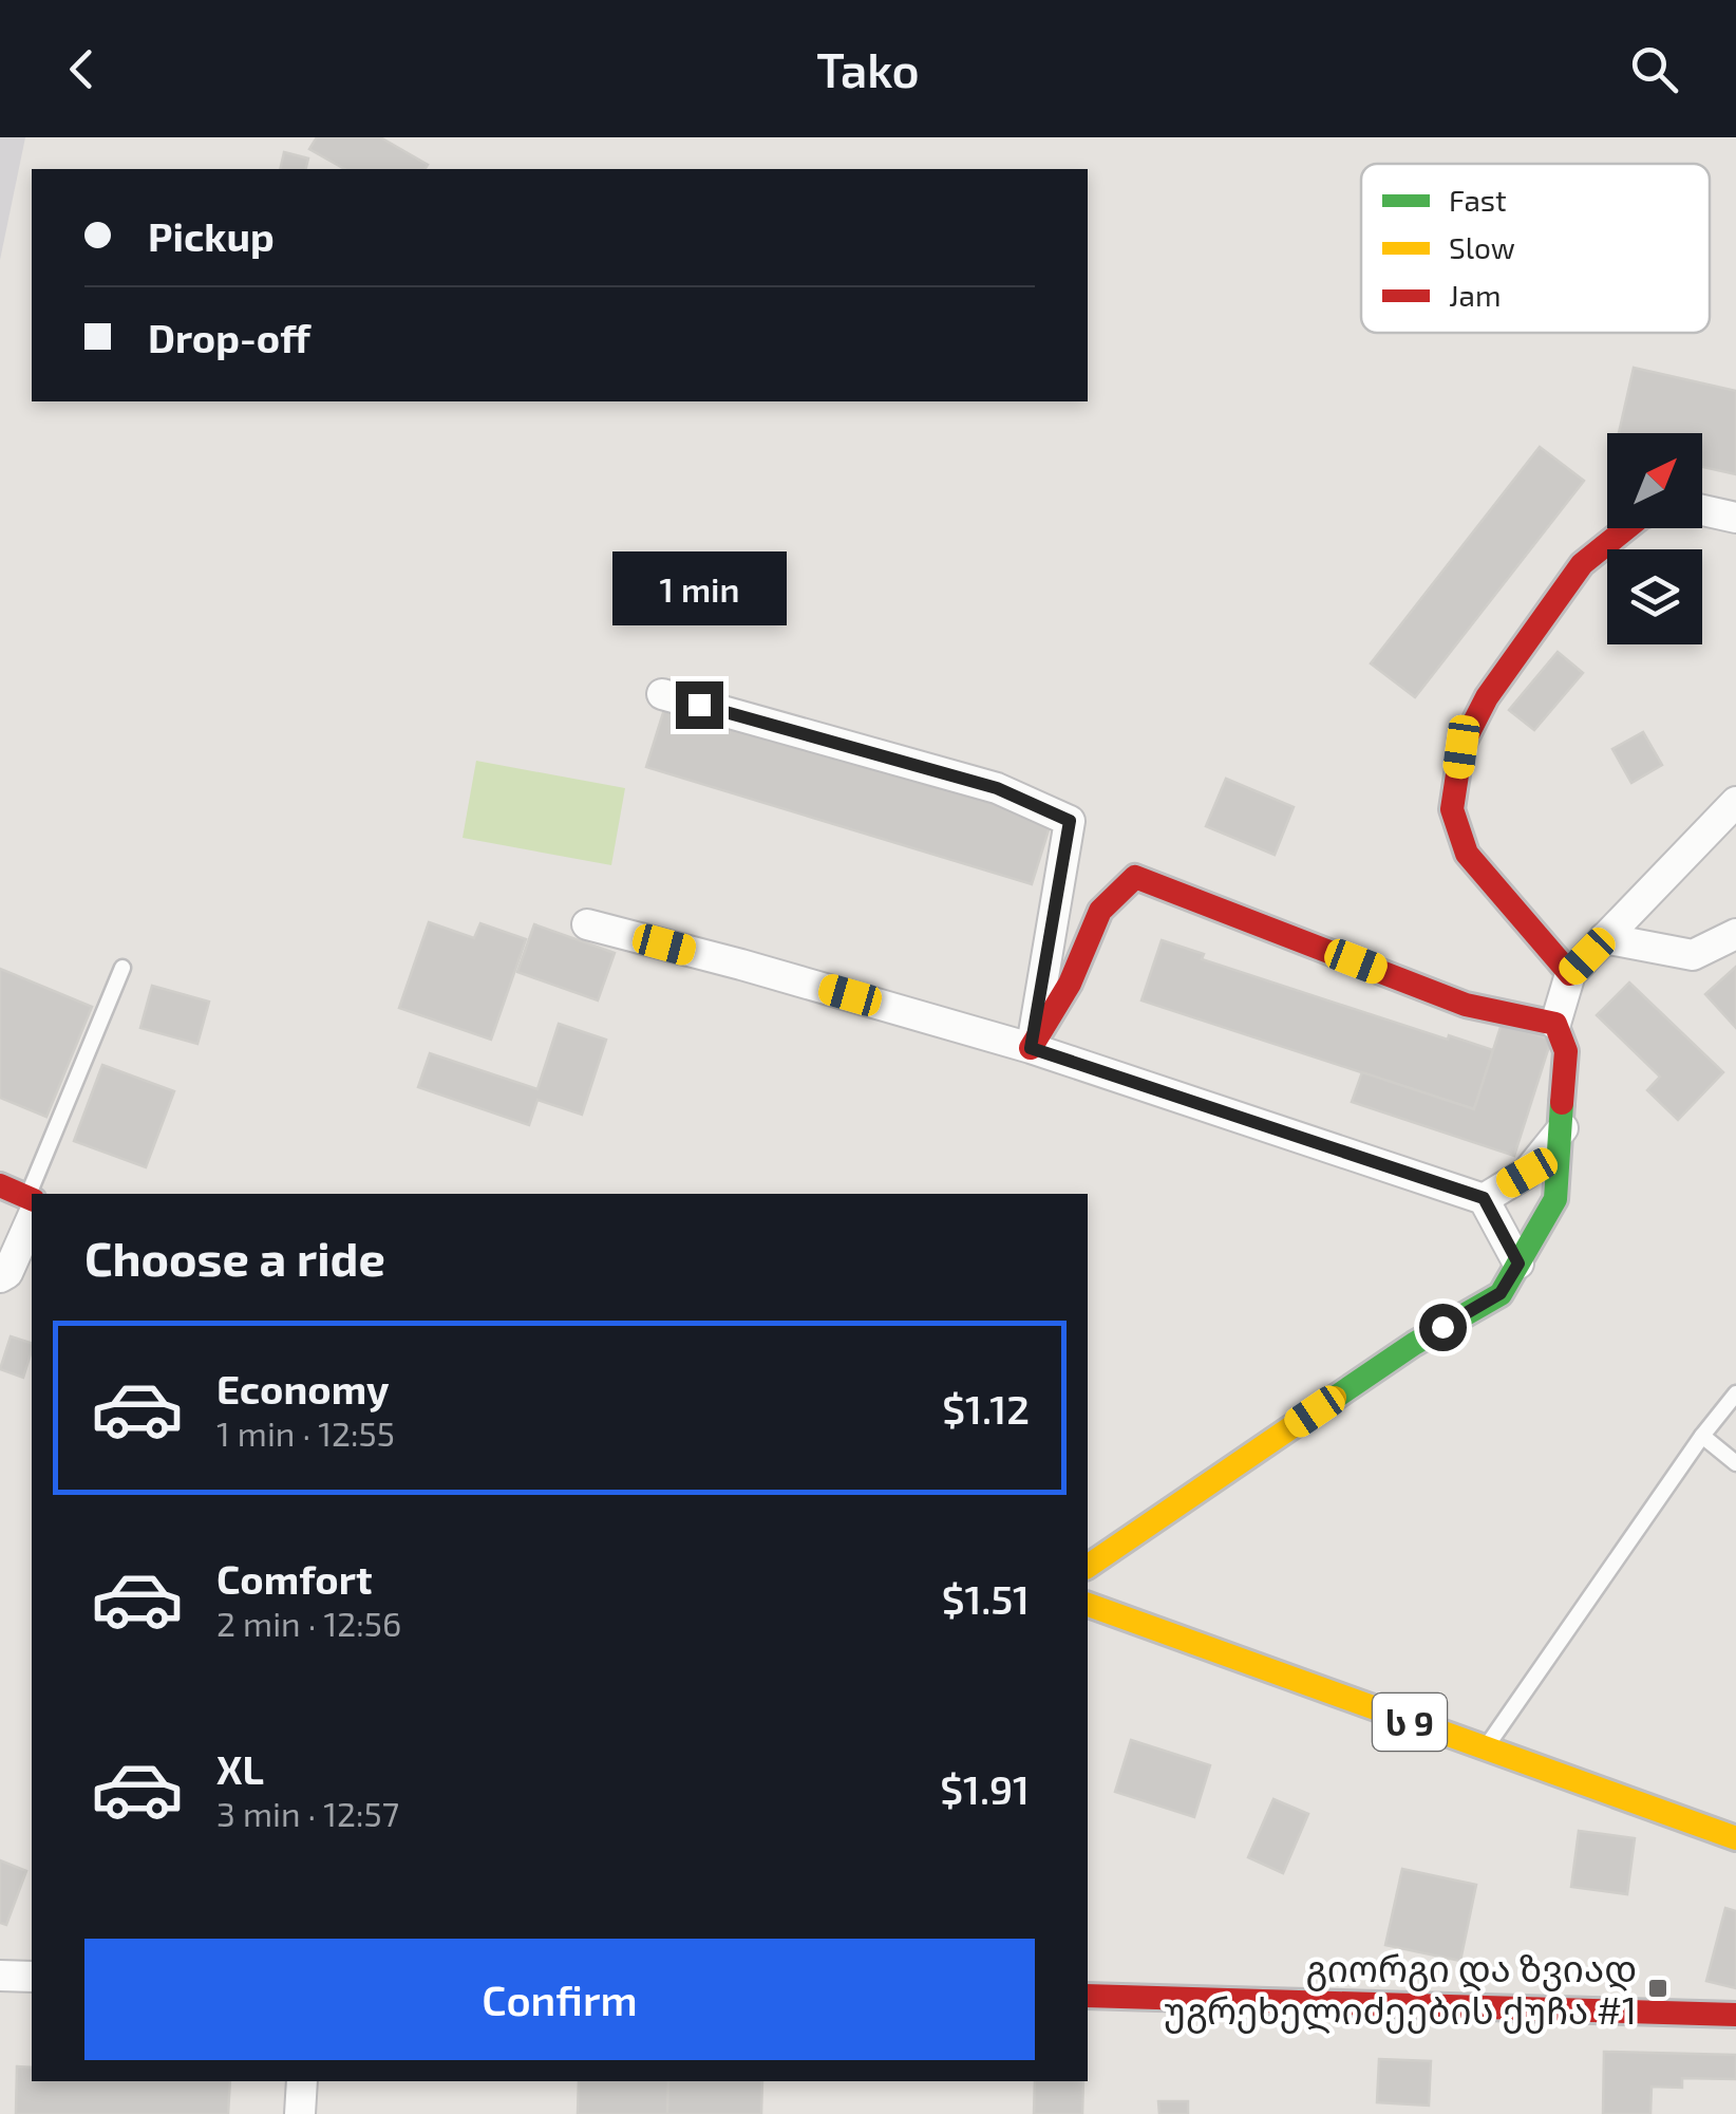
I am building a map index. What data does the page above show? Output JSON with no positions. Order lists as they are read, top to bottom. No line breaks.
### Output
{"streets":{"main road":["ს 9"]},"places":{"transit":["გიორგი და ზვიად უგრეხელიძეების ქუჩა #1"]},"legend":["Fast","Slow","Jam"],"north":"top right","page":{"header":"Tako","banner":["Pickup","Drop-off"],"bubble":"1 min","heading":"Choose a ride","list":[{"name":"Economy","note":"1 min · 12:55","value":"$1.12"},{"name":"Comfort","note":"2 min · 12:56","value":"$1.51"},{"name":"XL","note":"3 min · 12:57","value":"$1.91"}],"buttons":"Confirm"}}
